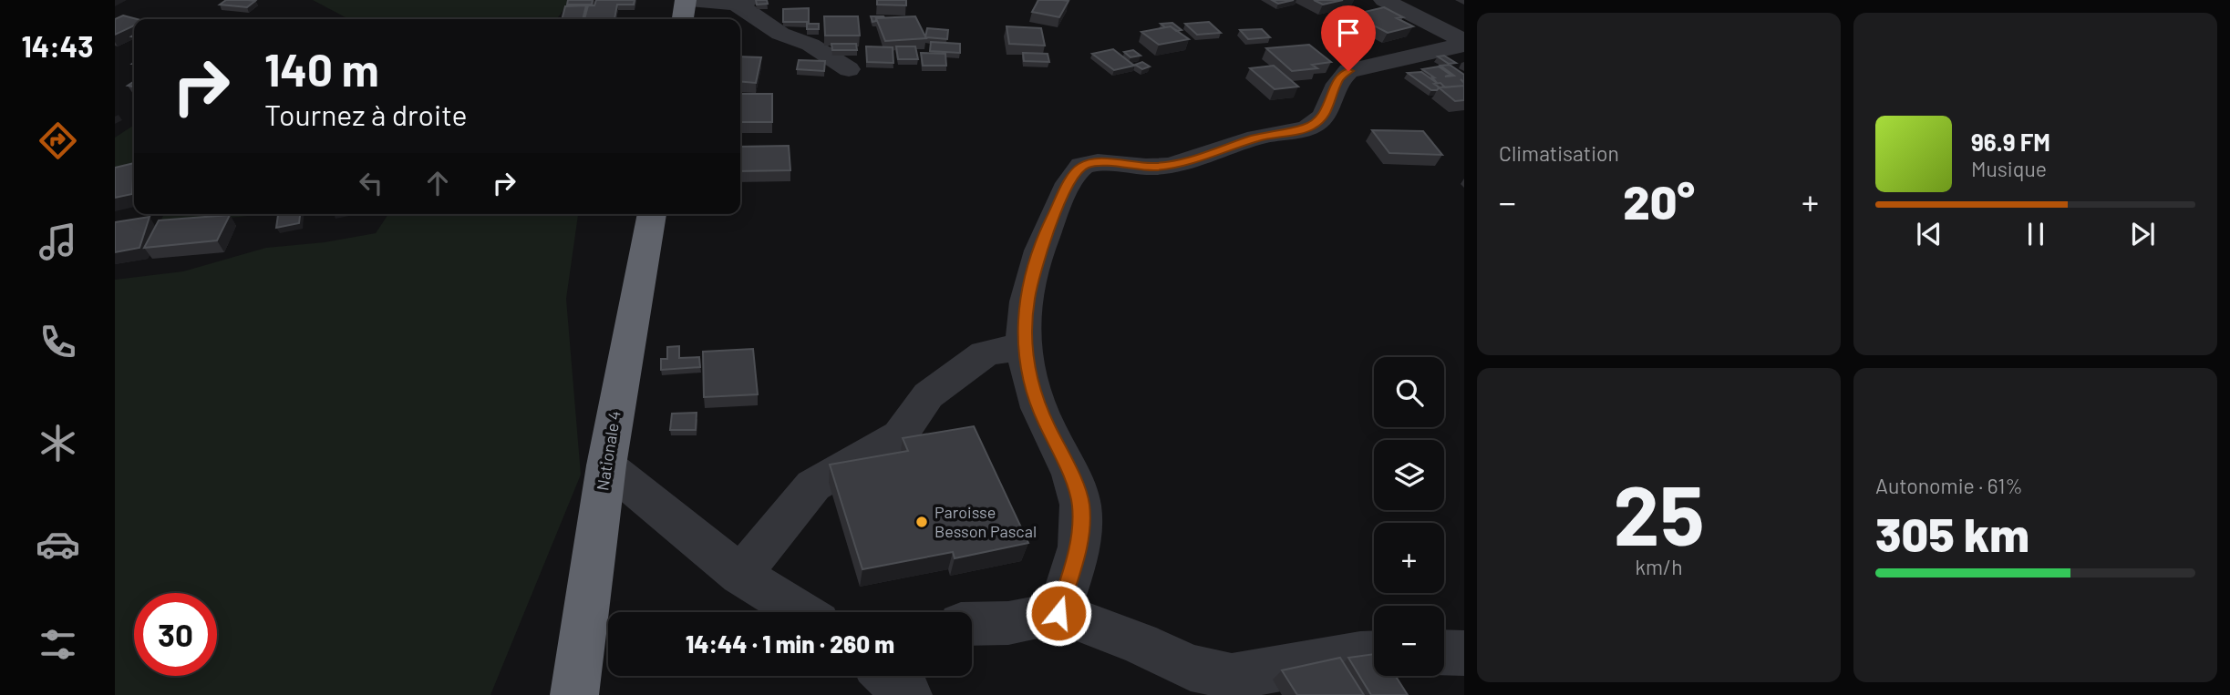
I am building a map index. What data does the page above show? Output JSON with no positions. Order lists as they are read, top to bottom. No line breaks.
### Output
{"streets":{"highway":["Nationale 4"]},"places":["Paroisse Besson Pascal"],"page":{"tabs":"14:43","tile":["Climatisation",["25","km/h"],["Autonomie · 61%","305 km"]],"turn":["140 m","Tournez à droite"],"song":["96.9 FM","Musique"],"heat":["−","20°","+"],"map_buttons":["+","−"],"limit":"30","trip":"14:44 · 1 min · 260 m"}}
